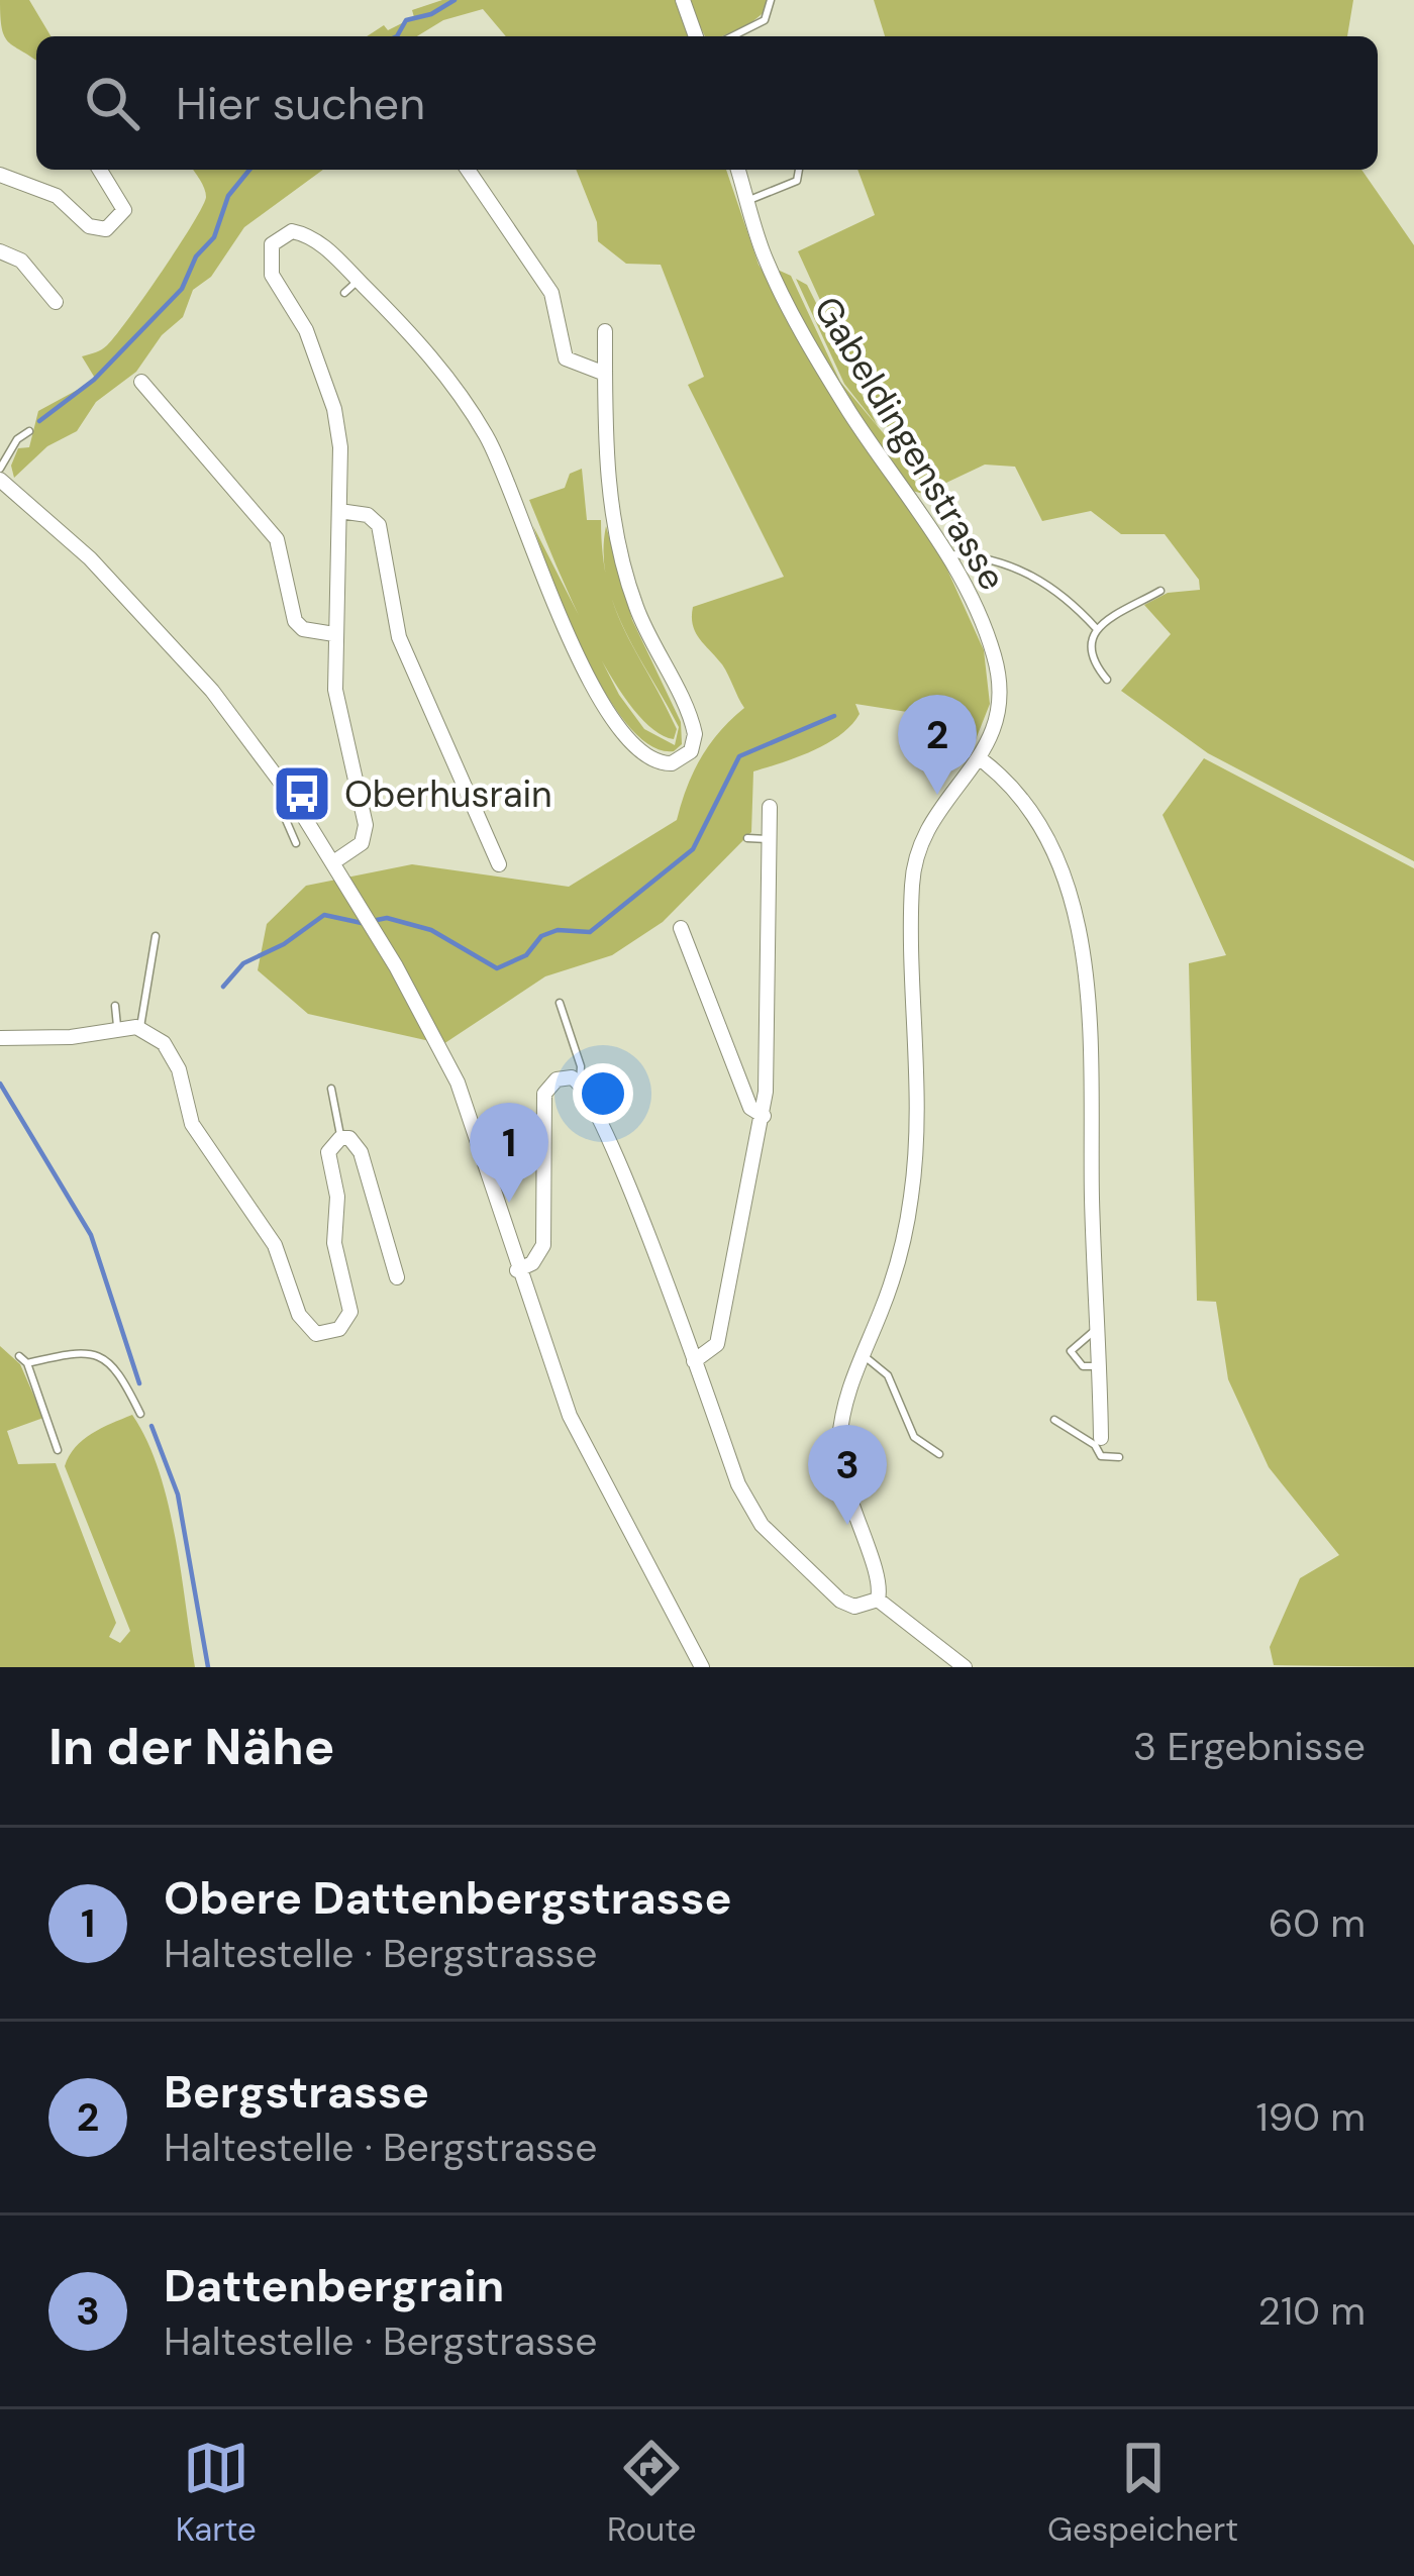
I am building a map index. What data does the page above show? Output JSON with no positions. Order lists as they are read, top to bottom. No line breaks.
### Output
{"streets":{"street":["Gabeldingenstrasse"]},"places":{"bus stop":["Oberhusrain"]},"page":{"search":"Hier suchen","pins":["2","1","3"],"heading":["In der Nähe","3 Ergebnisse"],"list":[{"mark":"1","name":"Obere Dattenbergstrasse","note":"Haltestelle · Bergstrasse","value":"60 m"},{"mark":"2","name":"Bergstrasse","note":"Haltestelle · Bergstrasse","value":"190 m"},{"mark":"3","name":"Dattenbergrain","note":"Haltestelle · Bergstrasse","value":"210 m"}],"nav":["Karte","Route","Gespeichert"]}}
